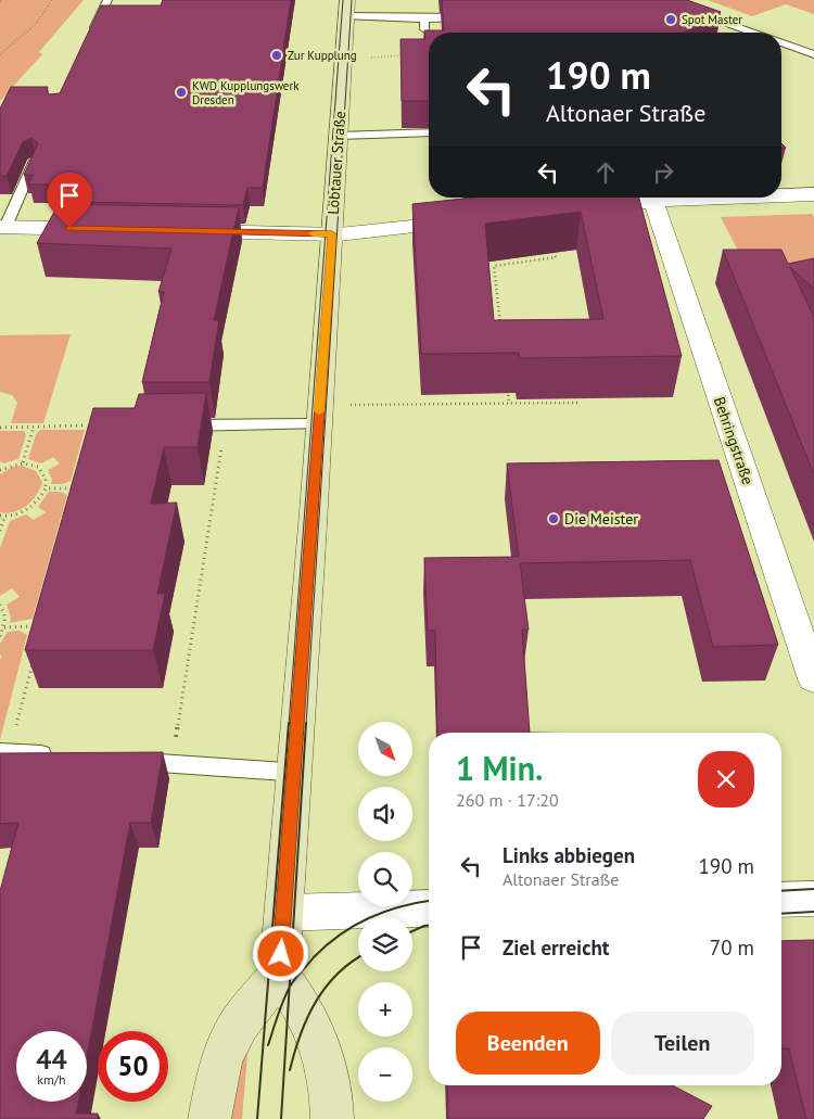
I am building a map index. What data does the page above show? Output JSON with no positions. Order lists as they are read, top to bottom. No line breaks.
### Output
{"streets":{"main road":["Löbtauer Straße"],"street":["Behringstraße"]},"places":["Spot Master","Zur Kupplung","KWD Kupplungswerk Dresden","Die Meister"],"north":"bottom right","page":{"turn":["190 m","Altonaer Straße"],"map_buttons":["+","−"],"heading":["1 Min.","260 m · 17:20"],"list":[{"name":"Links abbiegen","note":"Altonaer Straße","value":"190 m"},{"name":"Ziel erreicht","value":"70 m"}],"buttons":["Beenden","Teilen"],"speed":"44 km/h","limit":"50"}}
